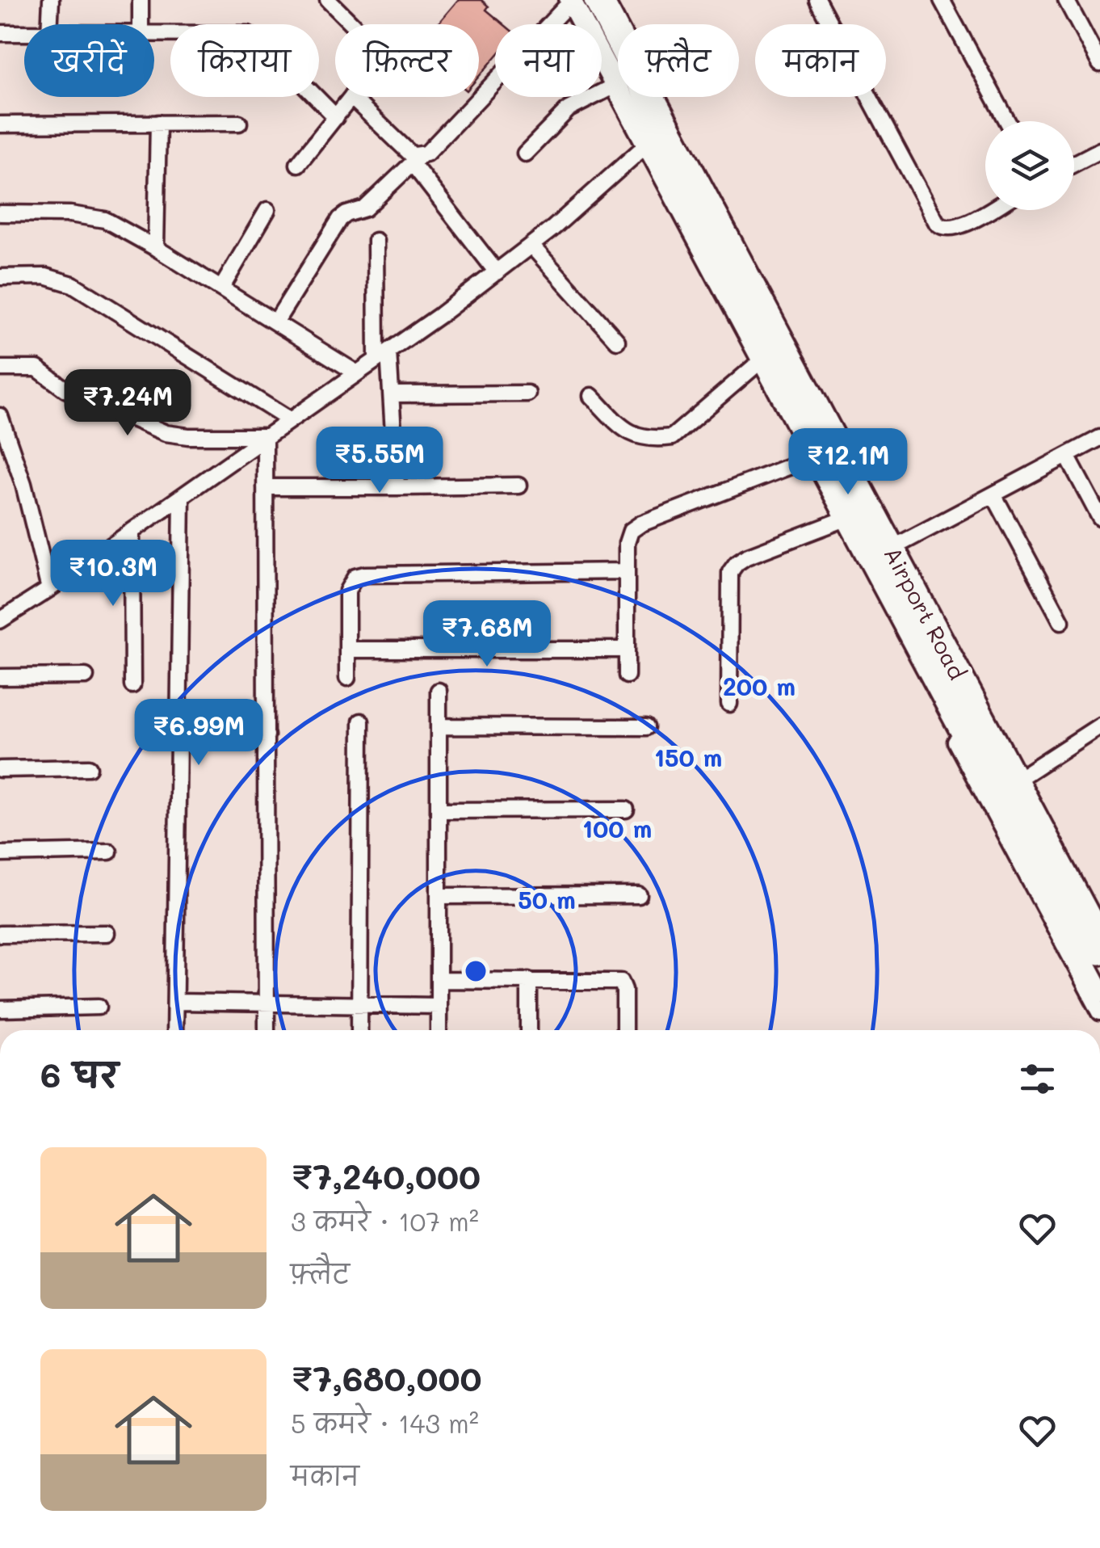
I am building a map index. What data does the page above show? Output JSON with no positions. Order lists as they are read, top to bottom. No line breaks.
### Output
{"streets":{"highway":["Airport Road"]},"page":{"chip":["खरीदें","किराया","फ़िल्टर","नया","फ़्लैट","मकान"],"price":["₹7.24M","₹5.55M","₹12.1M","₹10.3M","₹7.68M","₹6.99M"],"heading":"6 घर","list":[{"name":"₹7,240,000","note":"3 कमरे · 107 m² · फ़्लैट"},{"name":"₹7,680,000","note":"5 कमरे · 143 m² · मकान"}]},"rings":["200 m","150 m","100 m","50 m"]}
